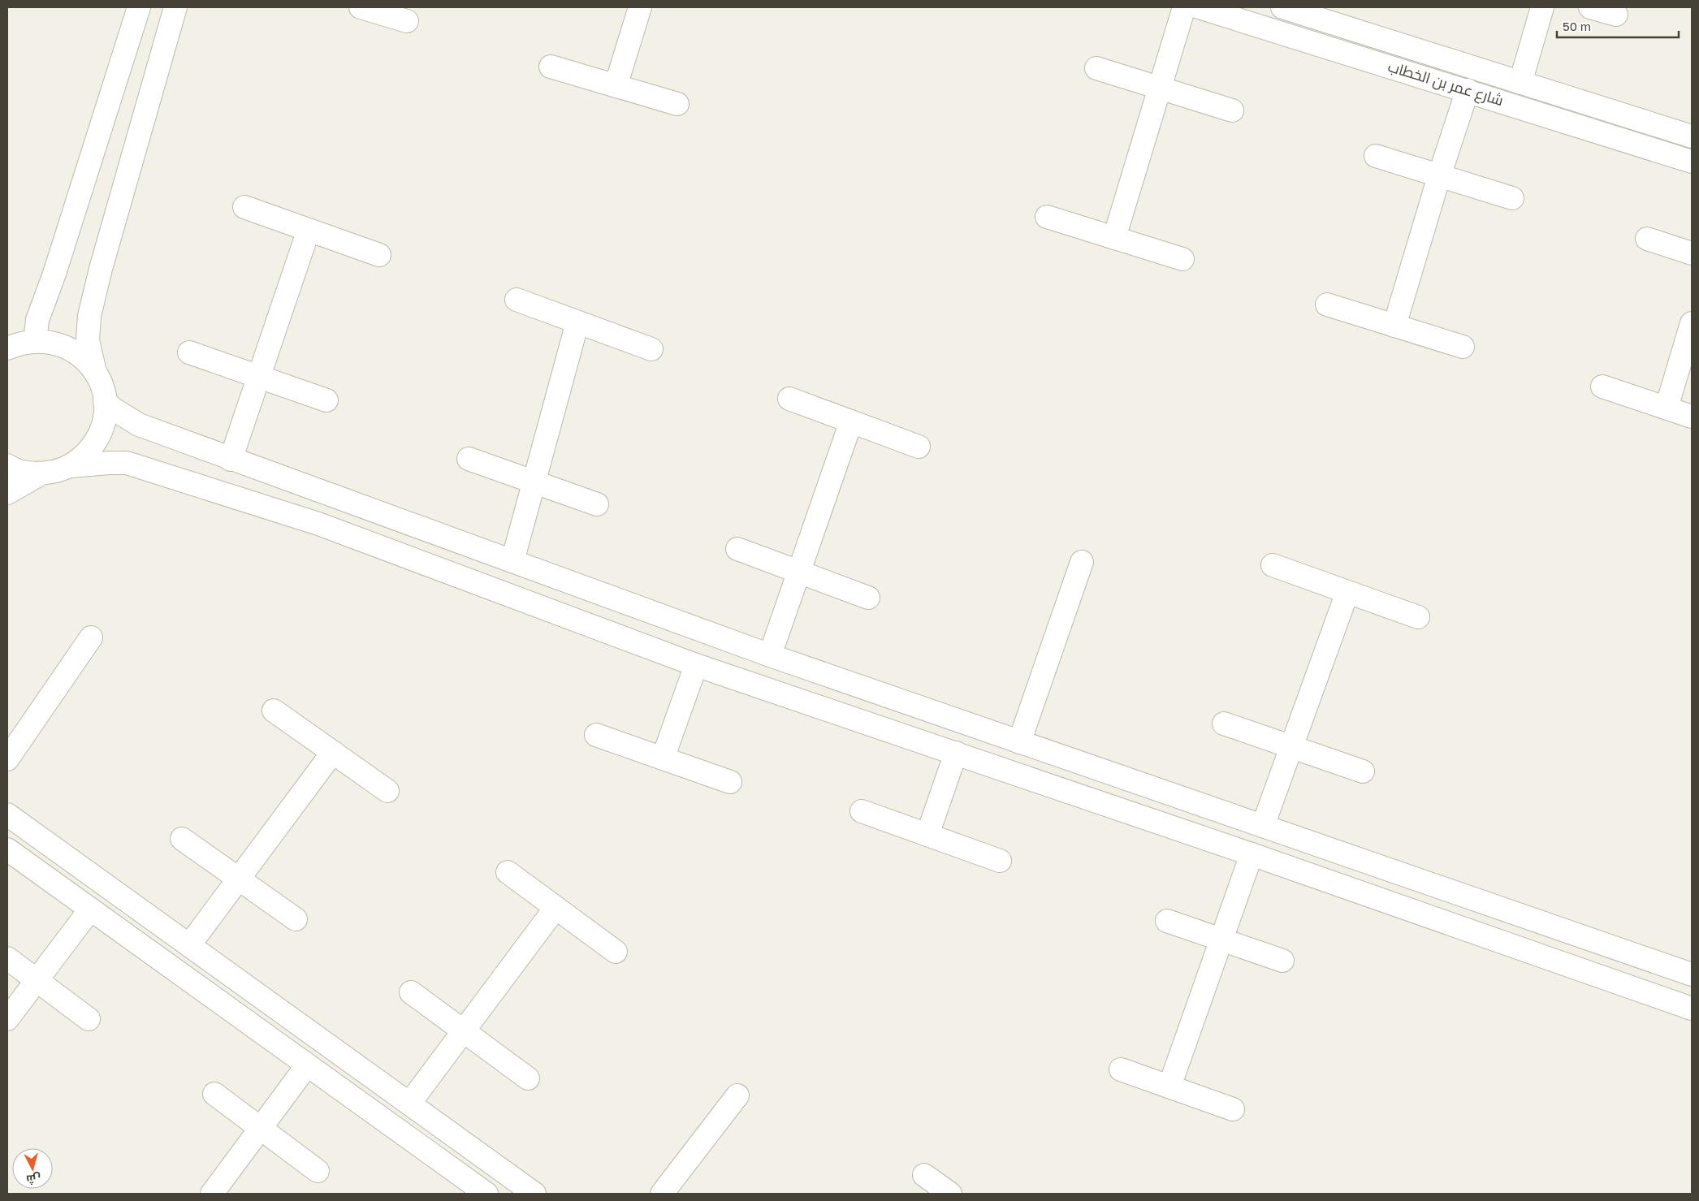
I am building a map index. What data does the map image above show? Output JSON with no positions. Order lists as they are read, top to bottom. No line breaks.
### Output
{"streets":{"street":["شارع عمر بن الخطاب"]},"scale_bar":"50 m","north":"bottom"}
